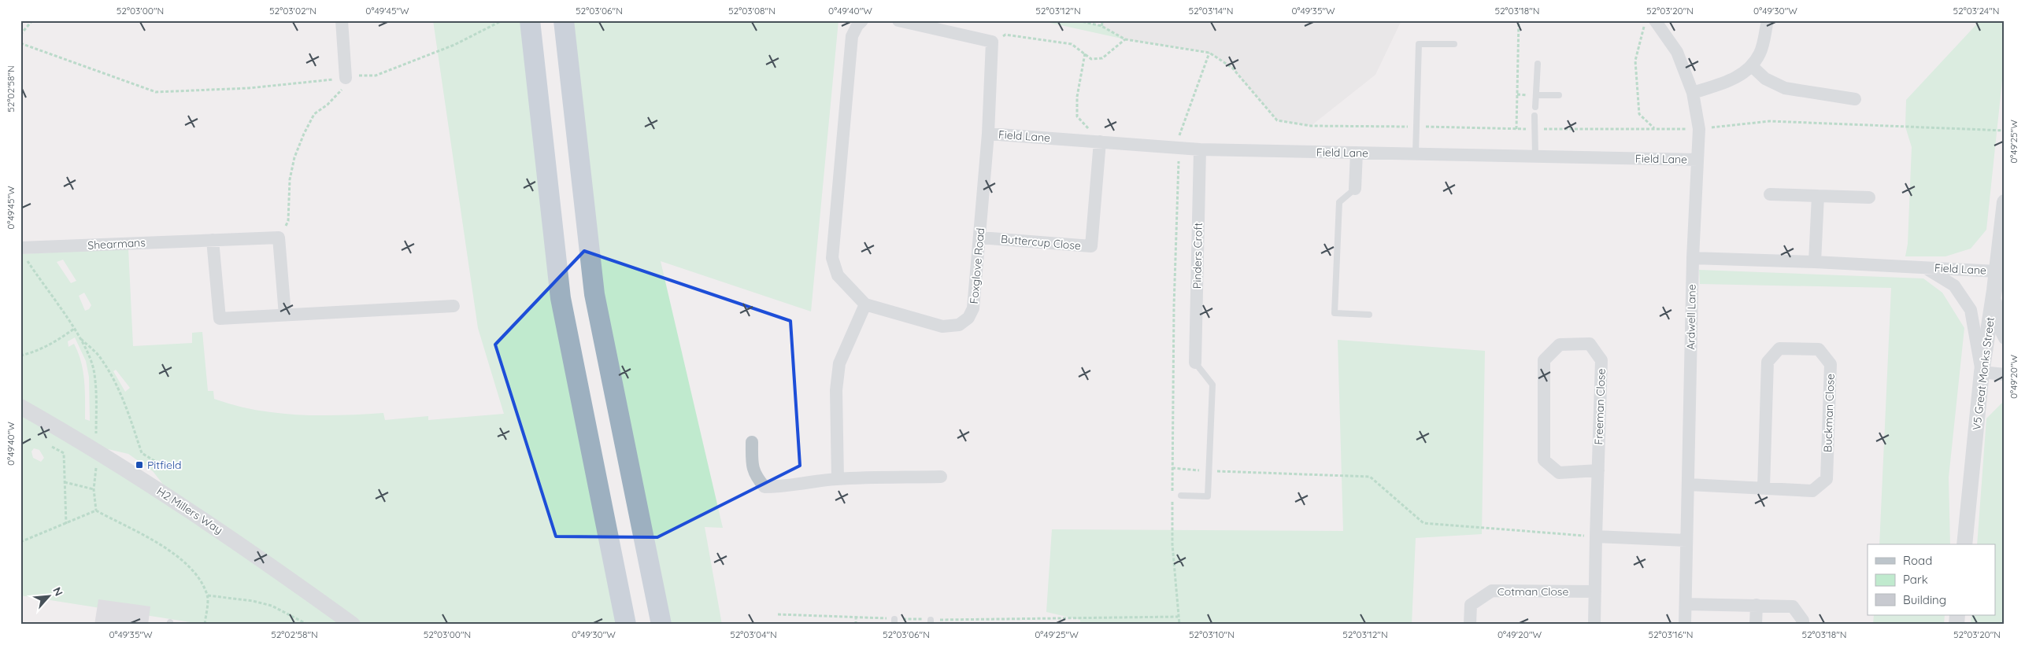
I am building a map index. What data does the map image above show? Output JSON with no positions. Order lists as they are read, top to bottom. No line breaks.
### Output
{"streets":{"street":["Field Lane","Buttercup Close","Shearmans","Pinders Croft","Foxglove Road","Ardwell Lane","V5 Great Monks Street","Freeman Close","Buckman Close","H2 Millers Way","Cotman Close"]},"crossings":[["Field Lane","Buttercup Close"],["Field Lane","Pinders Croft"],["Field Lane","Foxglove Road"],["Field Lane","Ardwell Lane"],["Field Lane","V5 Great Monks Street"],["Buttercup Close","Foxglove Road"],["Ardwell Lane","Buckman Close"]],"places":{"transit":["Pitfield"]},"legend":["Road","Park","Building"],"north":"top right","coordinates":["52°03'00\"N","52°03'02\"N","0°49'45\"W","52°03'06\"N","52°03'08\"N","0°49'40\"W","52°03'12\"N","52°03'14\"N","0°49'35\"W","52°03'18\"N","52°03'20\"N","0°49'30\"W","52°03'24\"N","52°02'58\"N","0°49'25\"W","0°49'20\"W","52°03'04\"N","52°03'10\"N","52°03'16\"N"]}
